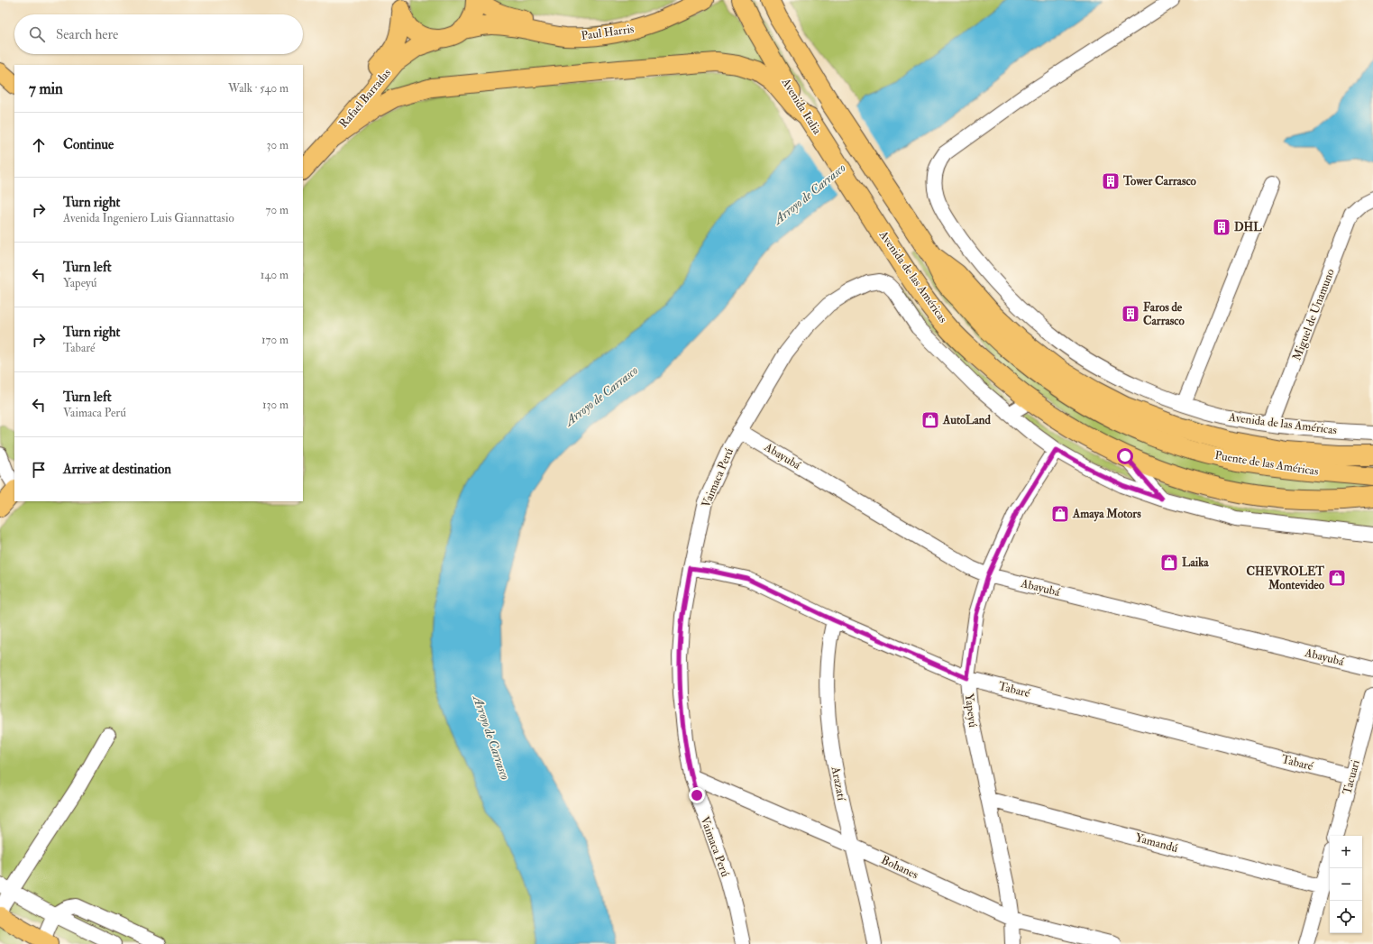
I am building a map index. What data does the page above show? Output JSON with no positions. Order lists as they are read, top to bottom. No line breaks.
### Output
{"streets":{"highway":["Avenida Italia","Avenida de las Américas"],"main road":["Paul Harris","Rafael Barradas","Puente de las Américas"],"street":["Miguel de Unamuno","Abayubá","Vaimaca Perú","Tabaré","Yapeyú","Tacuari","Arazatí","Yamandú","Bohanes"]},"crossings":[["Paul Harris","Rafael Barradas"],["Avenida Italia","Avenida de las Américas"],["Avenida de las Américas","Miguel de Unamuno"],["Avenida de las Américas","Puente de las Américas"],["Abayubá","Vaimaca Perú"],["Abayubá","Yapeyú"],["Vaimaca Perú","Tabaré"],["Vaimaca Perú","Bohanes"],["Tabaré","Yapeyú"],["Tabaré","Tacuari"],["Tabaré","Arazatí"],["Yapeyú","Yamandú"],["Yapeyú","Bohanes"],["Arazatí","Bohanes"]],"water":["Arroyo de Carrasco"],"places":{"building":["Tower Carrasco","DHL","Faros de Carrasco"],"shop":["AutoLand","Amaya Motors","Laika","CHEVROLET Montevideo"]},"page":{"search":"Search here","heading":["7 min","Walk · 540 m"],"list":[["Continue","30 m"],["Turn right","Avenida Ingeniero Luis Giannattasio","70 m"],["Turn left","Yapeyú","140 m"],["Turn right","Tabaré","170 m"],["Turn left","Vaimaca Perú","130 m"],"Arrive at destination"],"map_buttons":["+","−"]}}
